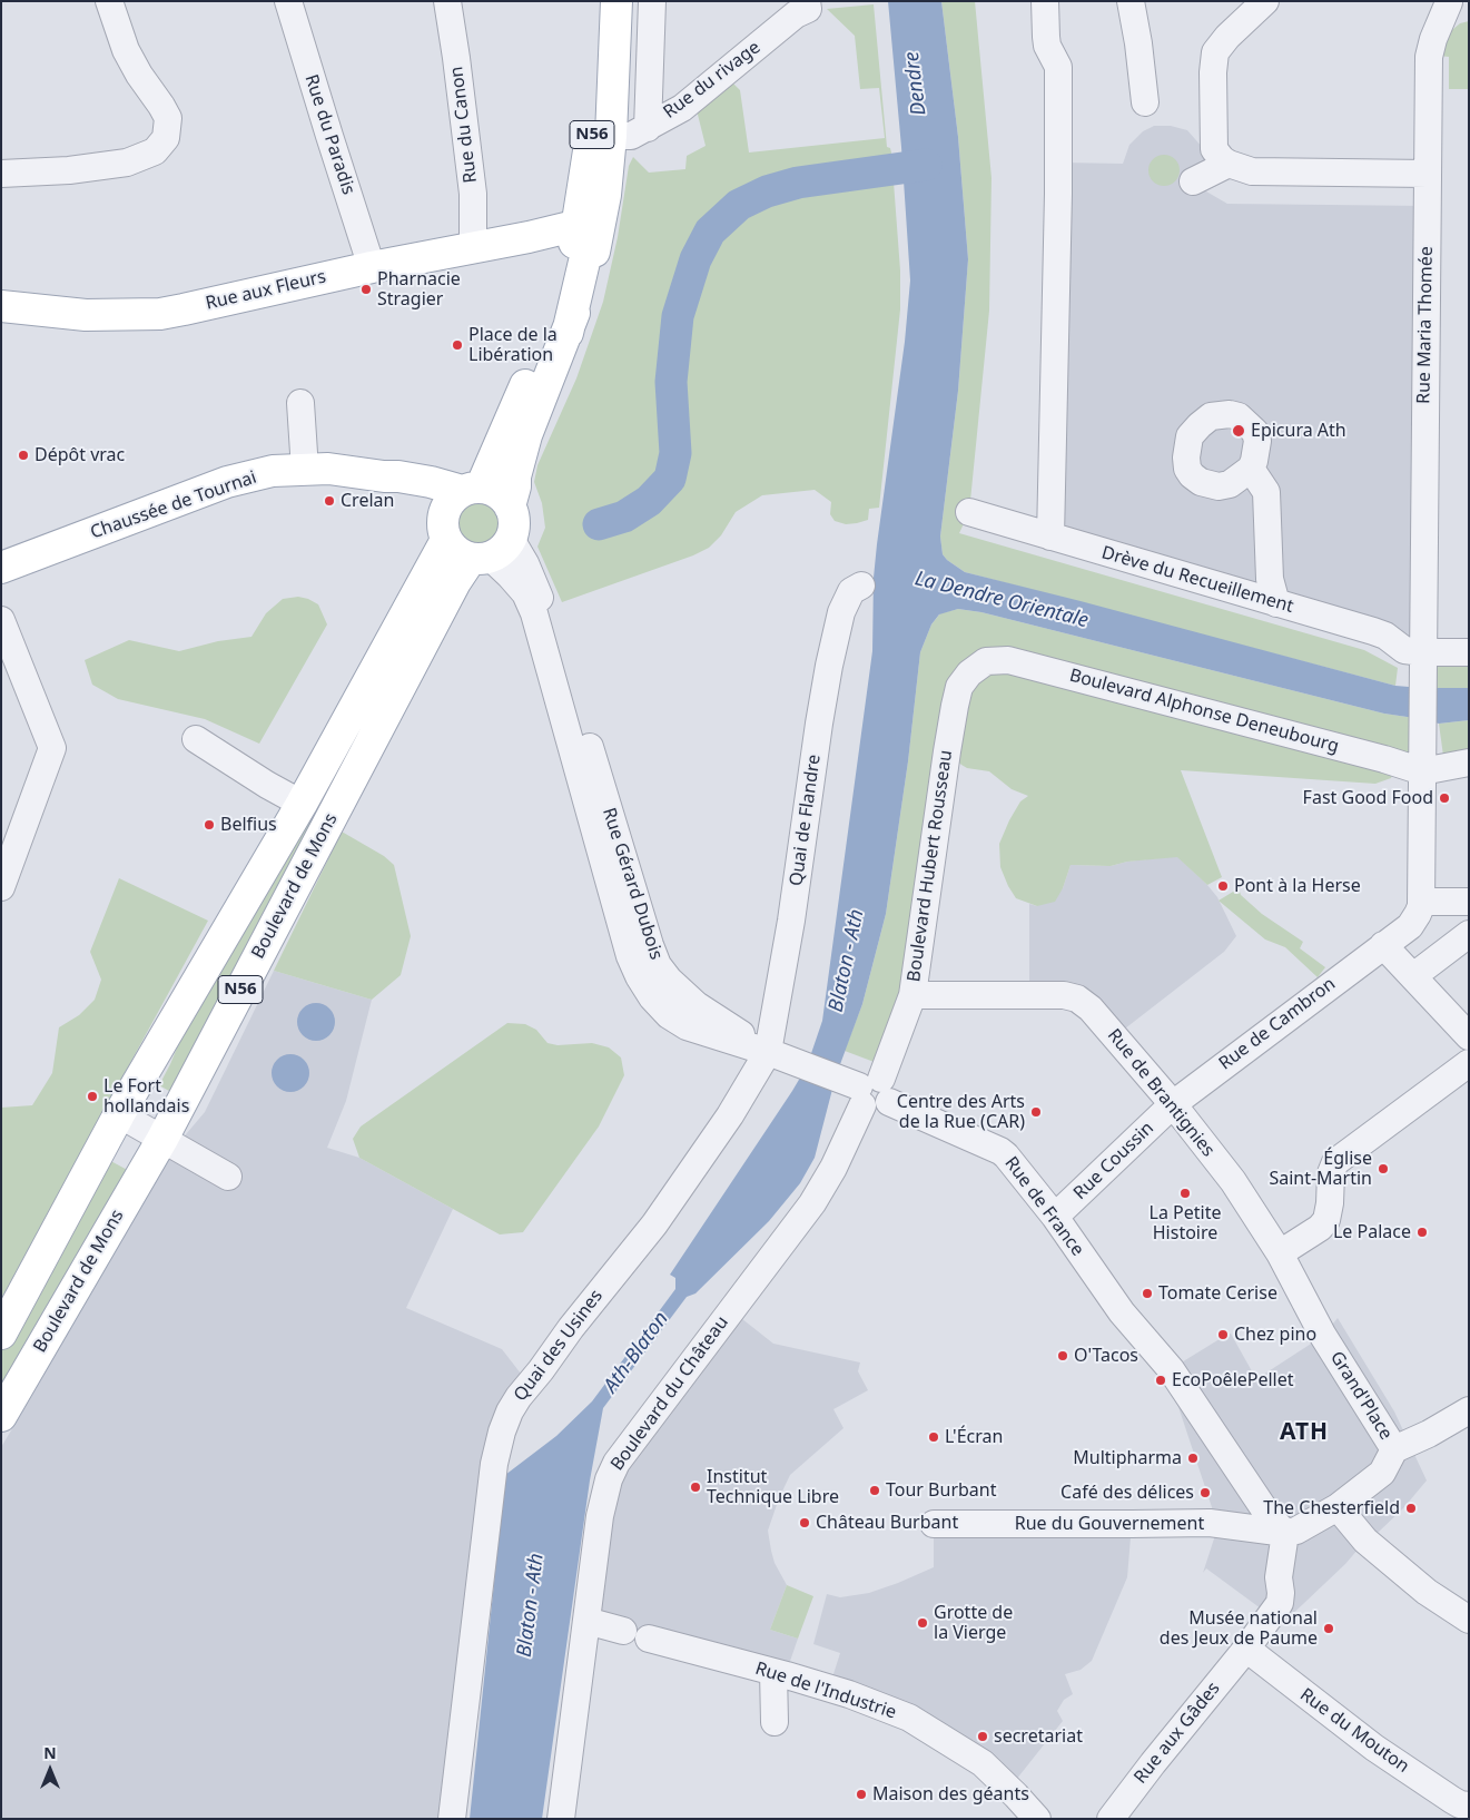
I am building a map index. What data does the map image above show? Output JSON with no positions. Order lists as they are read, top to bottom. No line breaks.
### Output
{"streets":{"main road":["N56","Rue aux Fleurs","Chaussée de Tournai","Boulevard de Mons"],"street":["Rue du rivage","Rue du Canon","Rue du Paradis","Rue Maria Thomée","Drève du Recueillement","Boulevard Alphonse Deneubourg","Quai de Flandre","Boulevard Hubert Rousseau","Rue Gérard Dubois","Rue de Cambron","Rue de Brantignies","Rue Coussin","Rue de France","Quai des Usines","Boulevard du Château","Grand'Place","Rue du Gouvernement","Rue de l'Industrie","Rue du Mouton","Rue aux Gâdes"]},"crossings":[["Rue du rivage","N56"],["Rue du Canon","Rue aux Fleurs"],["Rue du Paradis","Rue aux Fleurs"],["N56","Rue aux Fleurs"],["N56","Chaussée de Tournai"],["N56","Rue Gérard Dubois"],["N56","Boulevard de Mons"],["Rue Maria Thomée","Drève du Recueillement"],["Rue Maria Thomée","Boulevard Alphonse Deneubourg"],["Rue Maria Thomée","Rue de Cambron"],["Chaussée de Tournai","Rue Gérard Dubois"],["Chaussée de Tournai","Boulevard de Mons"],["Boulevard Alphonse Deneubourg","Boulevard Hubert Rousseau"],["Quai de Flandre","Rue Gérard Dubois"],["Quai de Flandre","Quai des Usines"],["Boulevard Hubert Rousseau","Rue Gérard Dubois"],["Boulevard Hubert Rousseau","Rue de Brantignies"],["Boulevard Hubert Rousseau","Rue de France"],["Boulevard Hubert Rousseau","Boulevard du Château"],["Rue Gérard Dubois","Boulevard de Mons"],["Rue Gérard Dubois","Rue de France"],["Rue Gérard Dubois","Quai des Usines"],["Rue Gérard Dubois","Boulevard du Château"],["Rue de Cambron","Rue de Brantignies"],["Rue de Cambron","Rue Coussin"],["Rue de Brantignies","Rue Coussin"],["Rue de Brantignies","Grand'Place"],["Rue Coussin","Rue de France"],["Rue de France","Boulevard du Château"],["Rue de France","Grand'Place"],["Rue de France","Rue du Gouvernement"],["Grand'Place","Rue du Gouvernement"],["Rue du Mouton","Rue aux Gâdes"]],"districts":["ATH"],"water":["Dendre","La Dendre Orientale","Blaton - Ath","Ath-Blaton"],"places":["Pharnacie Stragier","Place de la Libération","Epicura Ath","Dépôt vrac","Crelan","Fast Good Food","Belfius","Pont à la Herse","Le Fort hollandais","Centre des Arts de la Rue (CAR)","Église Saint-Martin","La Petite Histoire","Le Palace","Tomate Cerise","Chez pino","O'Tacos","EcoPoêlePellet","L'Écran","Multipharma","Institut Technique Libre","Tour Burbant","Café des délices","The Chesterfield","Château Burbant","Grotte de la Vierge","Musée national des Jeux de Paume","secretariat","Maison des géants"],"north":"top"}
